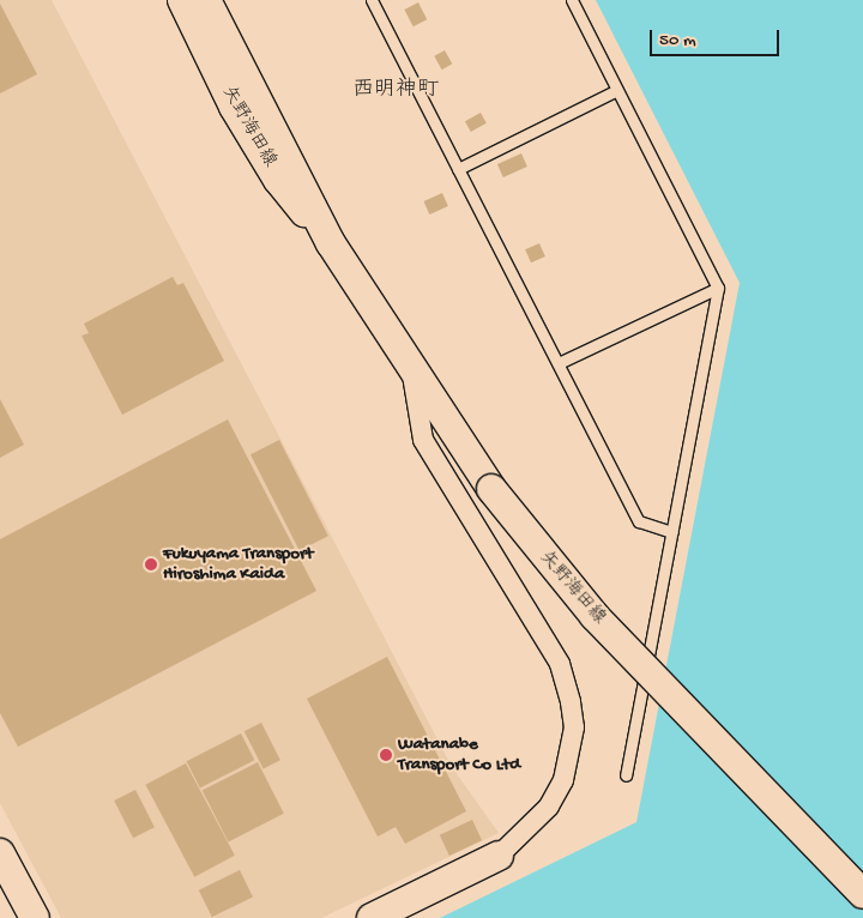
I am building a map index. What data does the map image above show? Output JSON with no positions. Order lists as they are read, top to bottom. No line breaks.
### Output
{"streets":{"main road":["矢野海田線"]},"districts":["西明神町"],"places":["Fukuyama Transport Hiroshima Kaida","Watanabe Transport Co Ltd"],"scale_bar":"50 m"}
